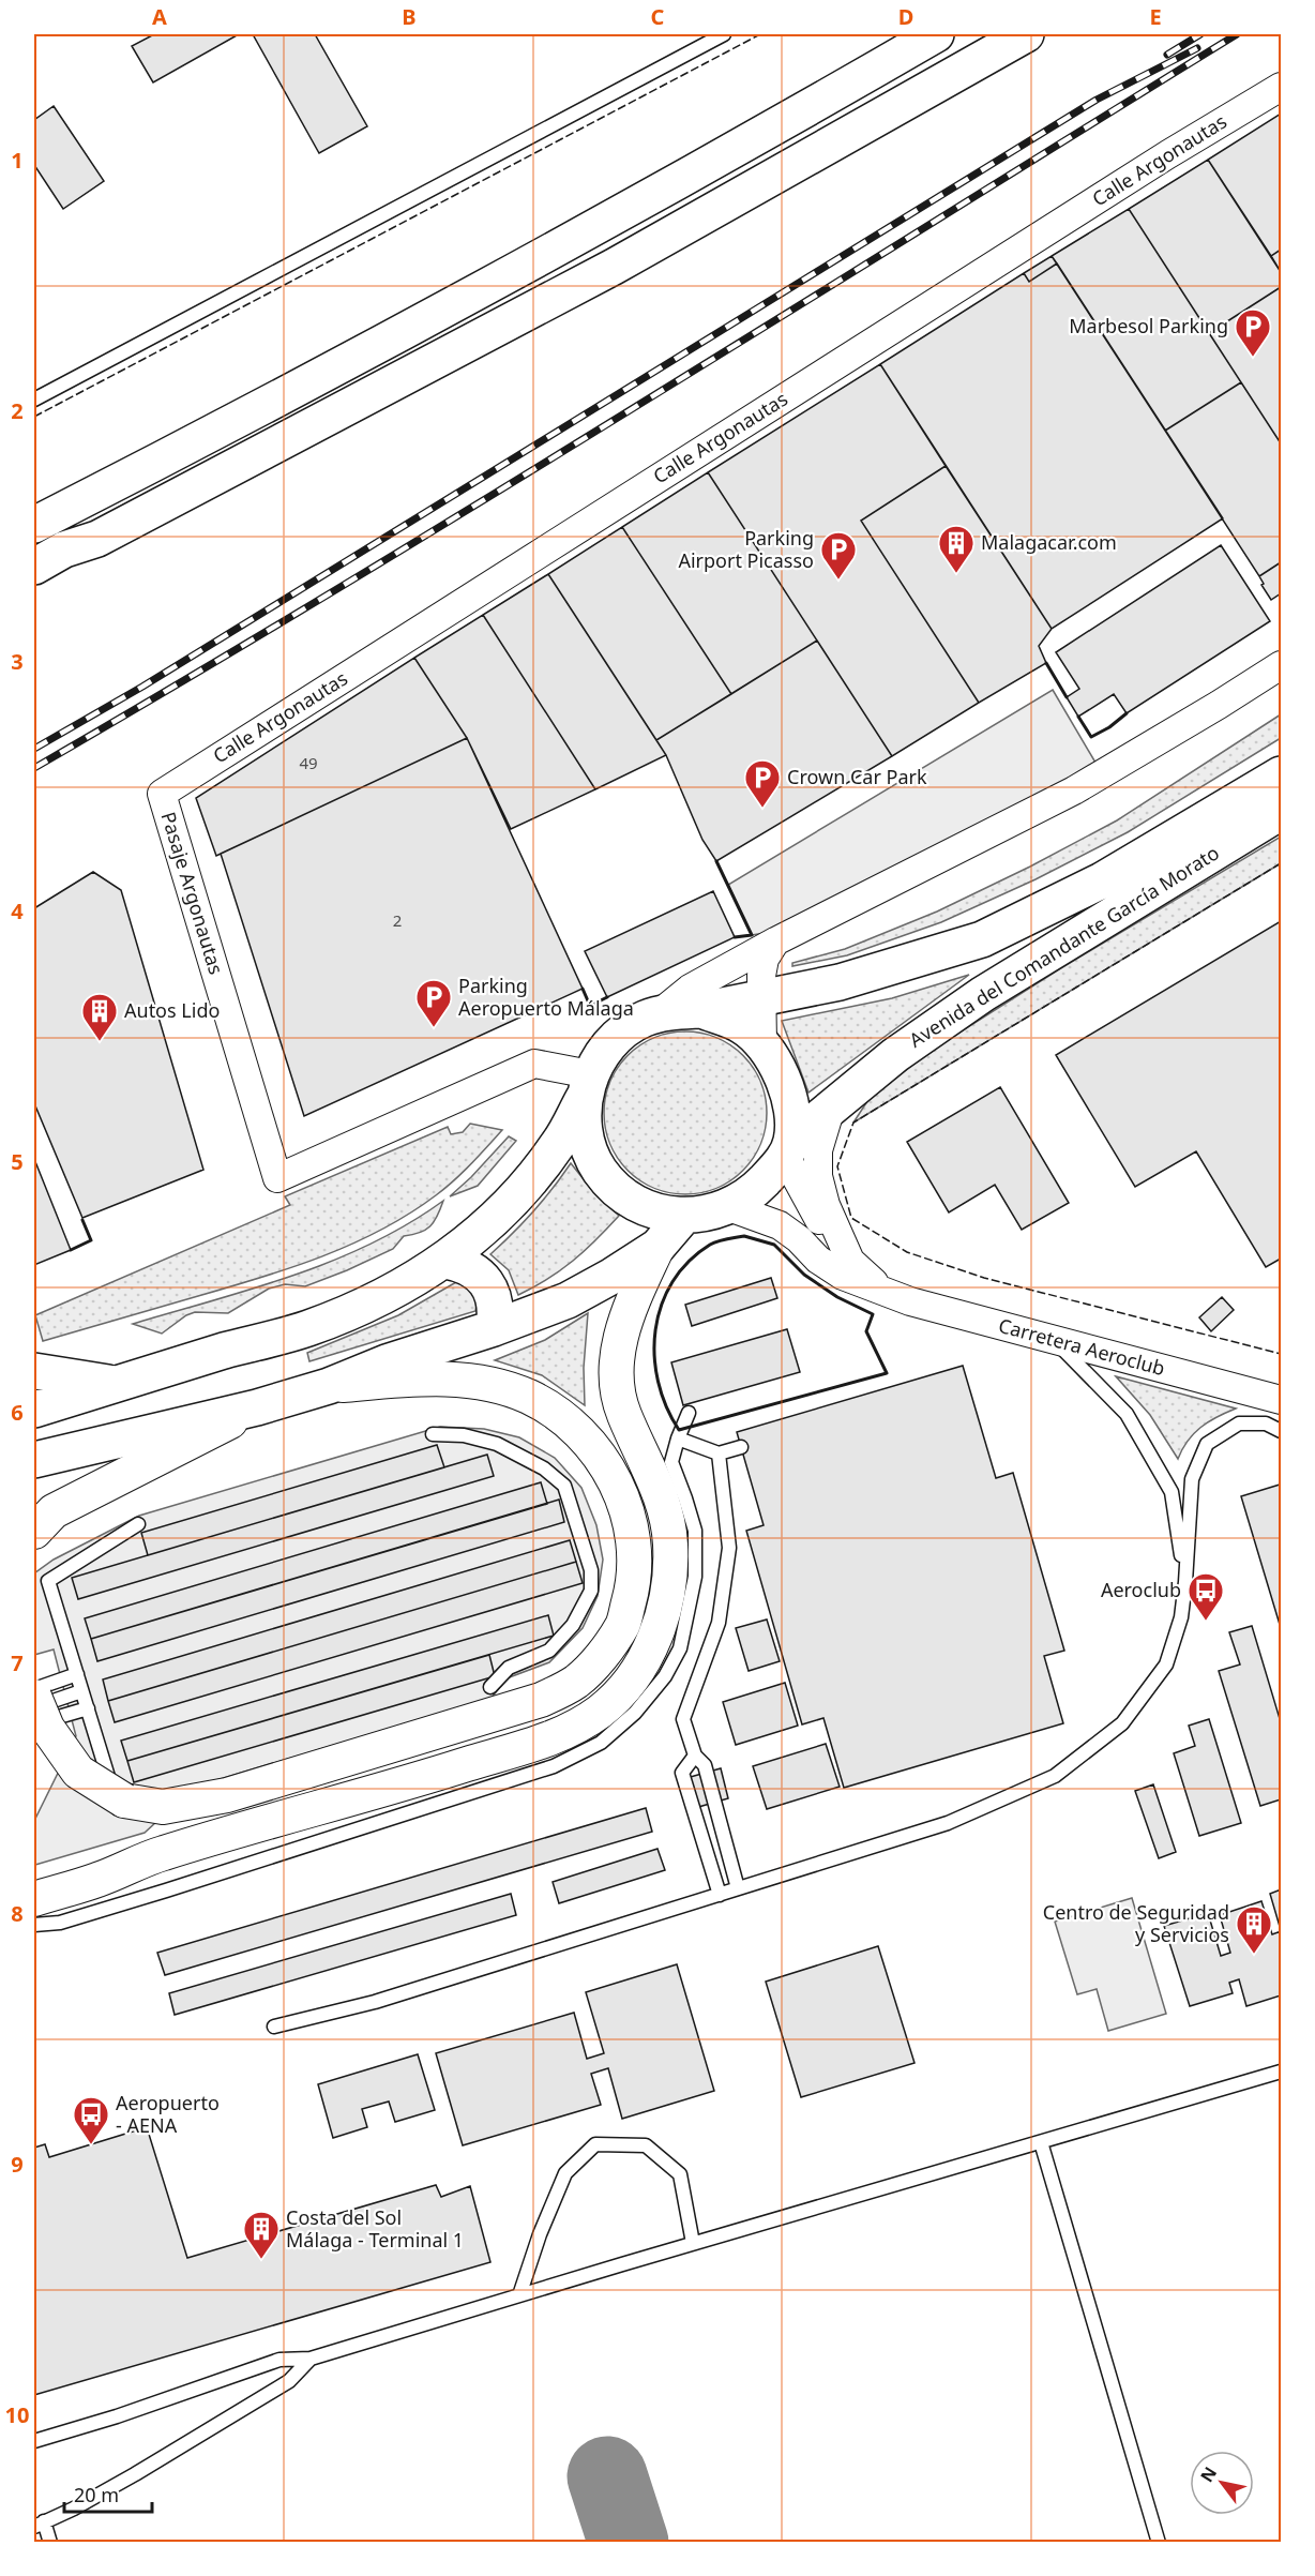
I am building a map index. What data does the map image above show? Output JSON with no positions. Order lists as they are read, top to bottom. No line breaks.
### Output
{"streets":{"main road":["Avenida del Comandante García Morato"],"street":["Calle Argonautas","Pasaje Argonautas","Carretera Aeroclub"]},"crossings":[["Calle Argonautas","Pasaje Argonautas"],["Pasaje Argonautas","Avenida del Comandante García Morato"],["Pasaje Argonautas","Carretera Aeroclub"],["Avenida del Comandante García Morato","Carretera Aeroclub"]],"places":{"parking":["Marbesol Parking","Parking Airport Picasso","Crown Car Park","Parking Aeropuerto Málaga"],"building":["Malagacar.com","Autos Lido","Centro de Seguridad y Servicios","Costa del Sol Málaga - Terminal 1"],"bus stop":["Aeroclub","Aeropuerto - AENA"]},"house_numbers":["49","2"],"scale_bar":"20 m","north":"top left","grid":{"columns":["A","B","C","D","E"],"rows":["1","2","3","4","5","6","7","8","9","10"]}}
